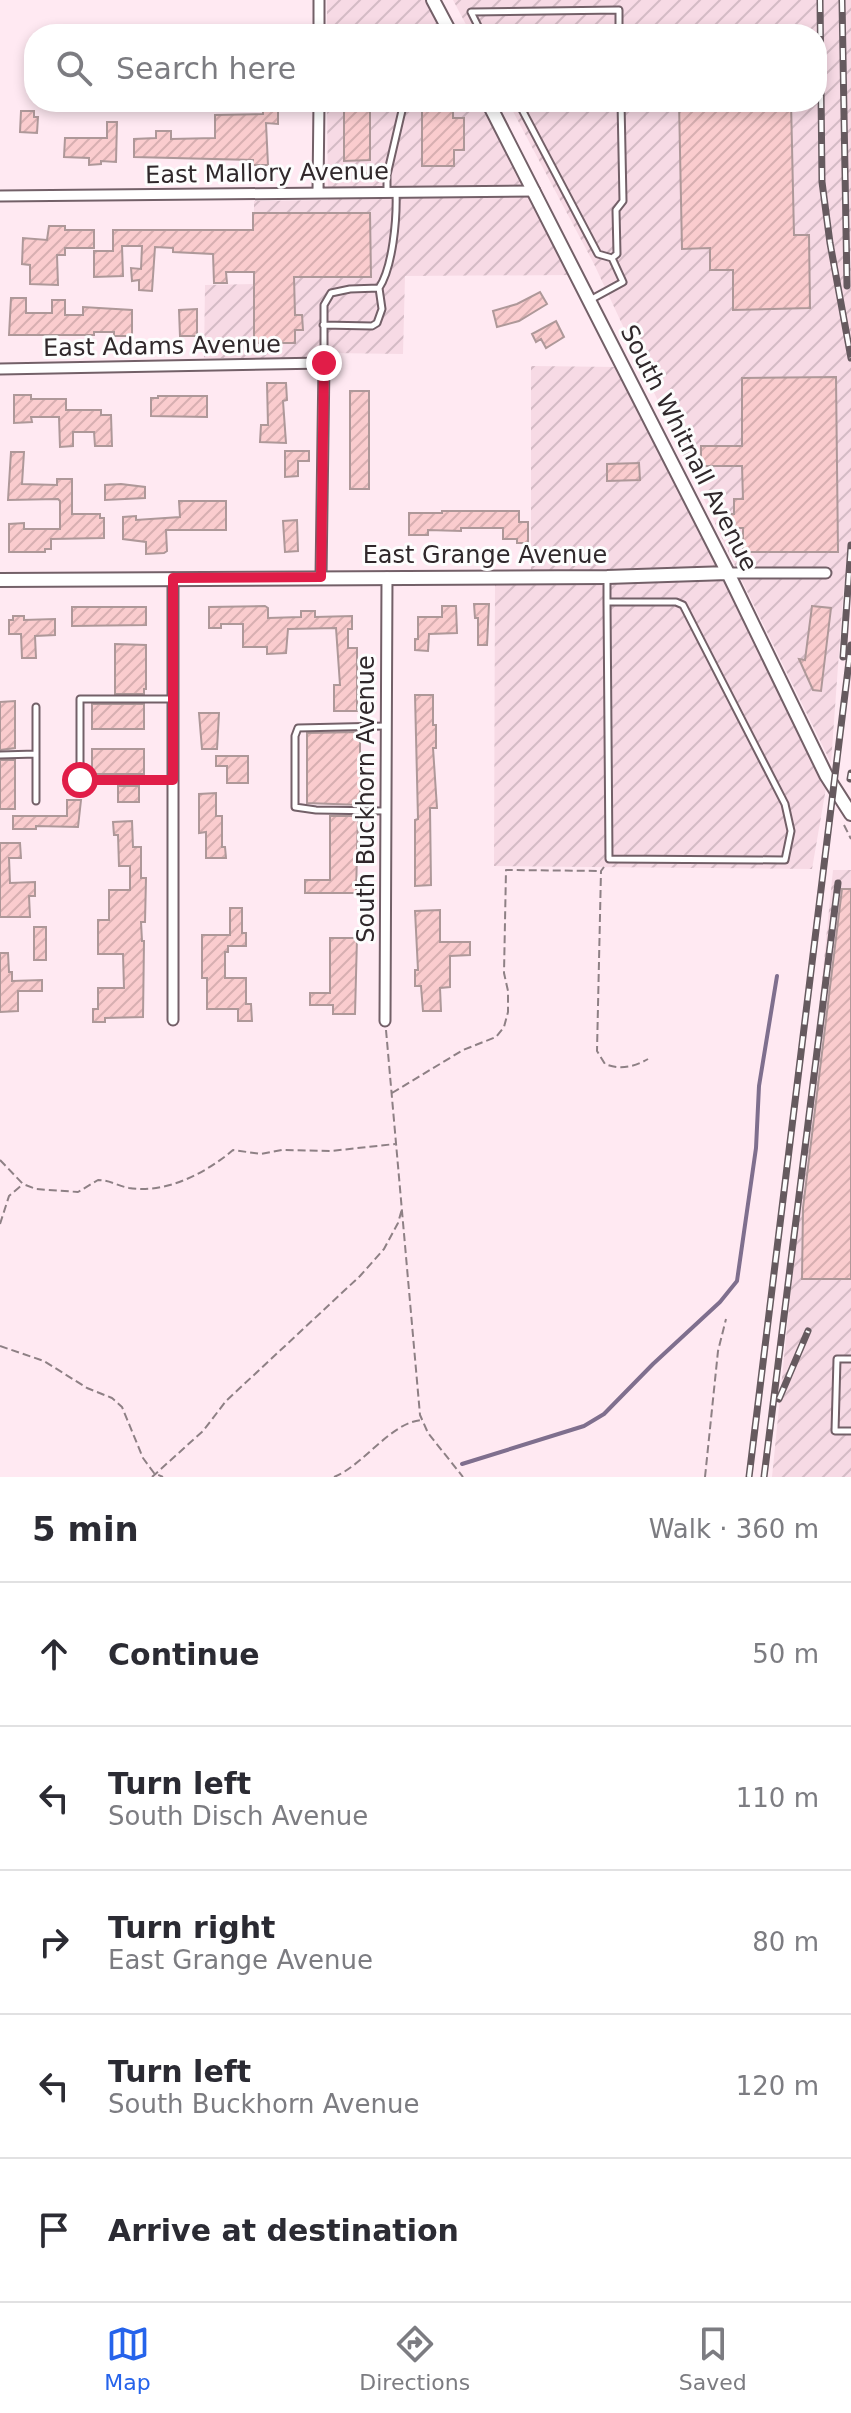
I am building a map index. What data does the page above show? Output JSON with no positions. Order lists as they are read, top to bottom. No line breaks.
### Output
{"streets":{"street":["East Mallory Avenue","East Adams Avenue","South Whitnall Avenue","East Grange Avenue","South Buckhorn Avenue"]},"crossings":[["East Mallory Avenue","South Whitnall Avenue"],["South Whitnall Avenue","East Grange Avenue"],["East Grange Avenue","South Buckhorn Avenue"]],"page":{"search":"Search here","heading":["5 min","Walk · 360 m"],"list":[["Continue","50 m"],["Turn left","South Disch Avenue","110 m"],["Turn right","East Grange Avenue","80 m"],["Turn left","South Buckhorn Avenue","120 m"],"Arrive at destination"],"nav":["Map","Directions","Saved"]}}
